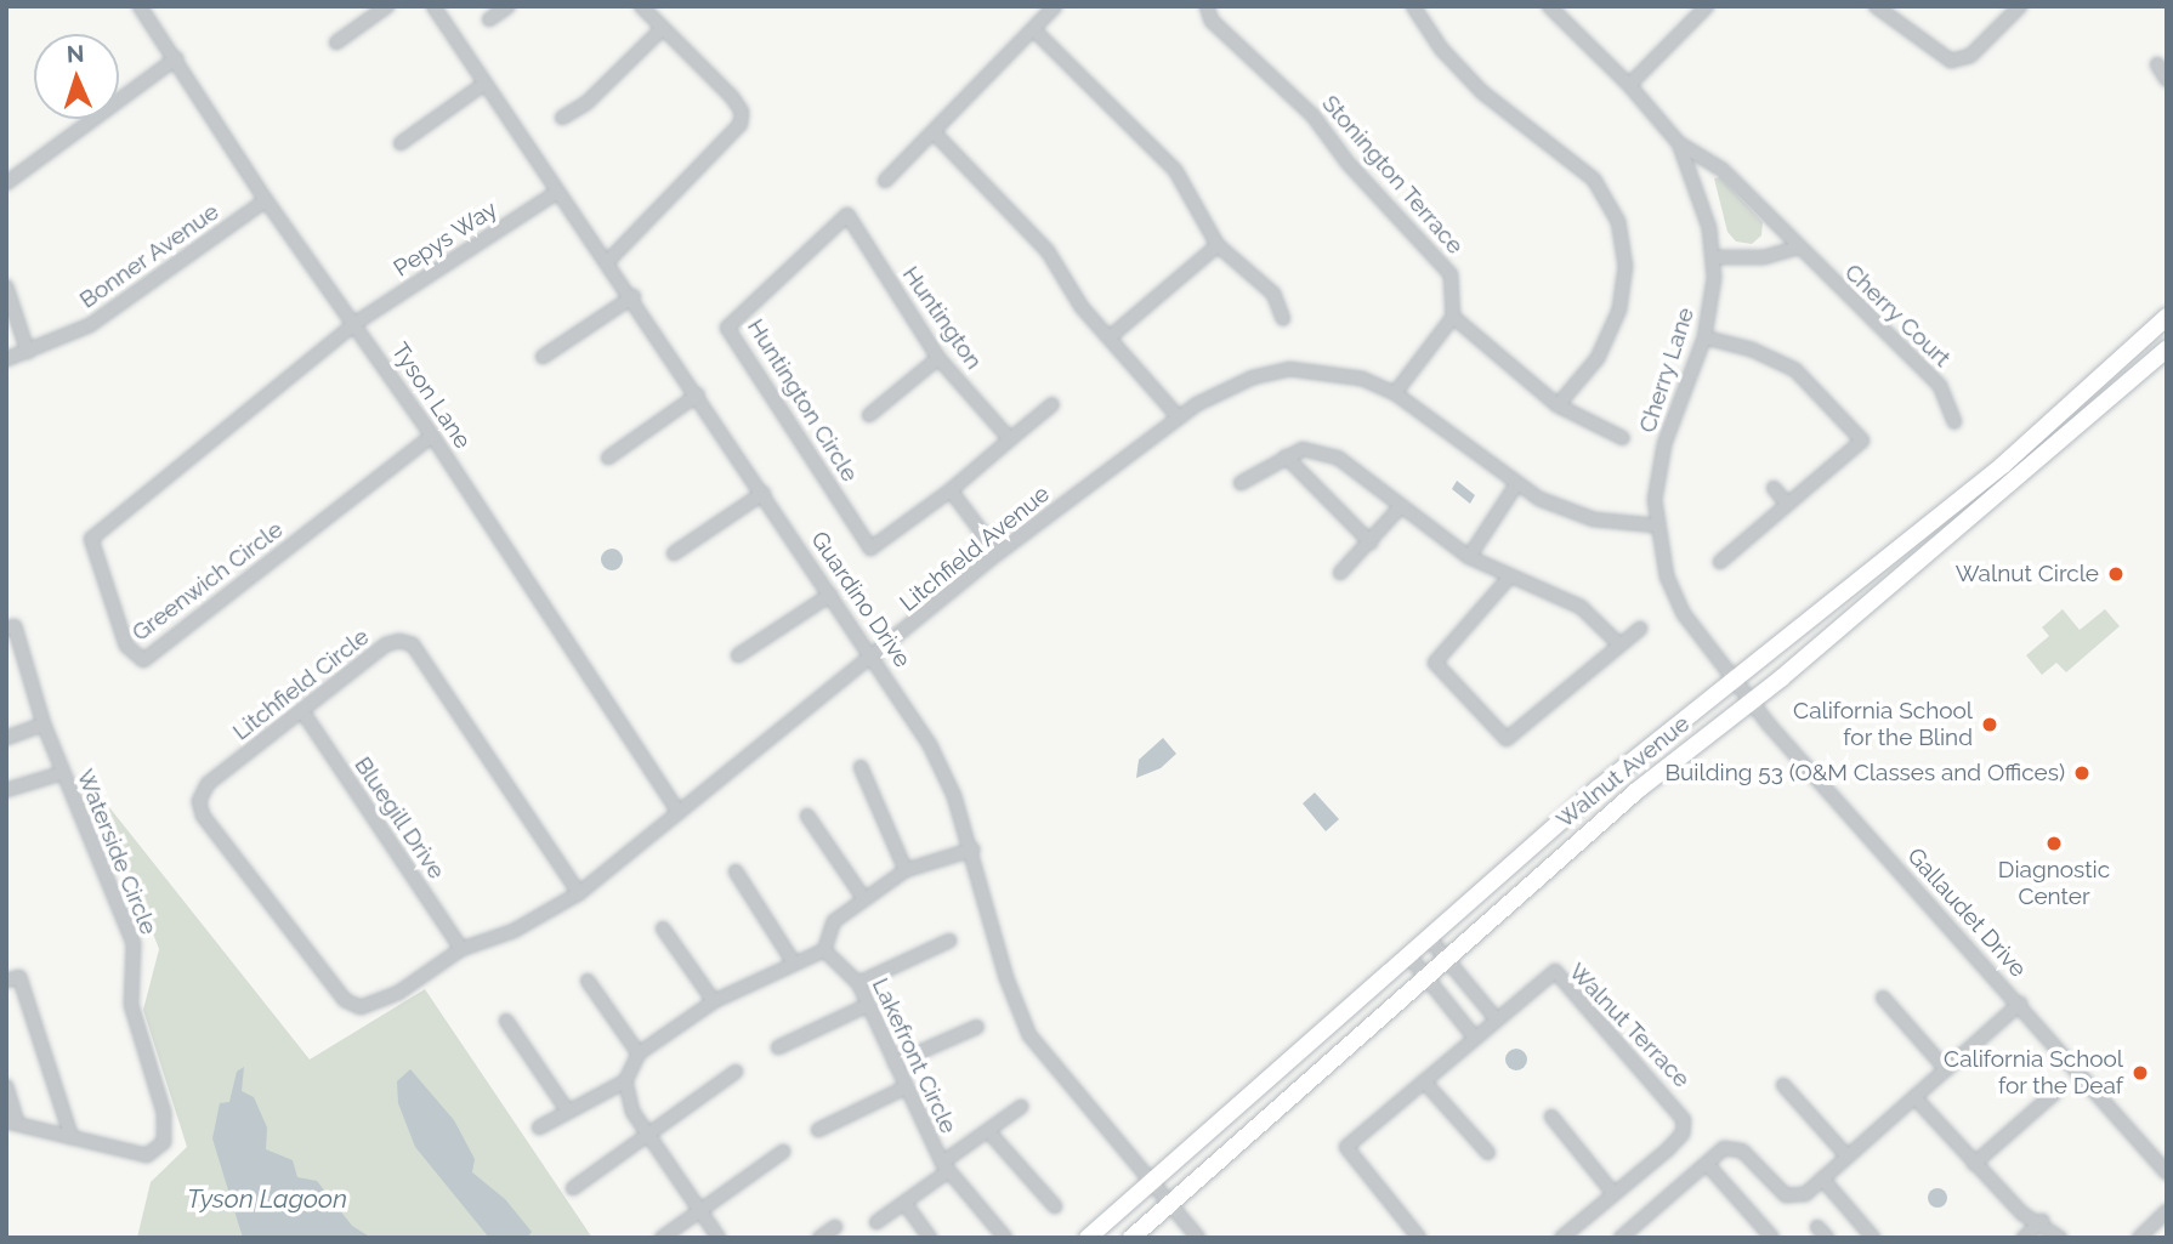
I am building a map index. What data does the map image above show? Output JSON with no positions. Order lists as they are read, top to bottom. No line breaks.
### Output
{"streets":{"main road":["Walnut Avenue"],"street":["Stonington Terrace","Pepys Way","Bonner Avenue","Cherry Court","Huntington","Cherry Lane","Tyson Lane","Huntington Circle","Litchfield Avenue","Greenwich Circle","Guardino Drive","Litchfield Circle","Bluegill Drive","Waterside Circle","Gallaudet Drive","Walnut Terrace","Lakefront Circle"]},"crossings":[["Pepys Way","Tyson Lane"],["Pepys Way","Greenwich Circle"],["Pepys Way","Guardino Drive"],["Bonner Avenue","Tyson Lane"],["Cherry Court","Cherry Lane"],["Huntington","Huntington Circle"],["Cherry Lane","Litchfield Avenue"],["Cherry Lane","Walnut Avenue"],["Cherry Lane","Gallaudet Drive"],["Tyson Lane","Litchfield Avenue"],["Tyson Lane","Greenwich Circle"],["Litchfield Avenue","Guardino Drive"],["Litchfield Avenue","Litchfield Circle"],["Litchfield Avenue","Bluegill Drive"],["Guardino Drive","Walnut Avenue"],["Litchfield Circle","Bluegill Drive"],["Walnut Avenue","Gallaudet Drive"]],"water":["Tyson Lagoon"],"places":["Walnut Circle","California School for the Blind","Building 53 (O&M Classes and Offices)","Diagnostic Center","California School for the Deaf"],"north":"top"}
